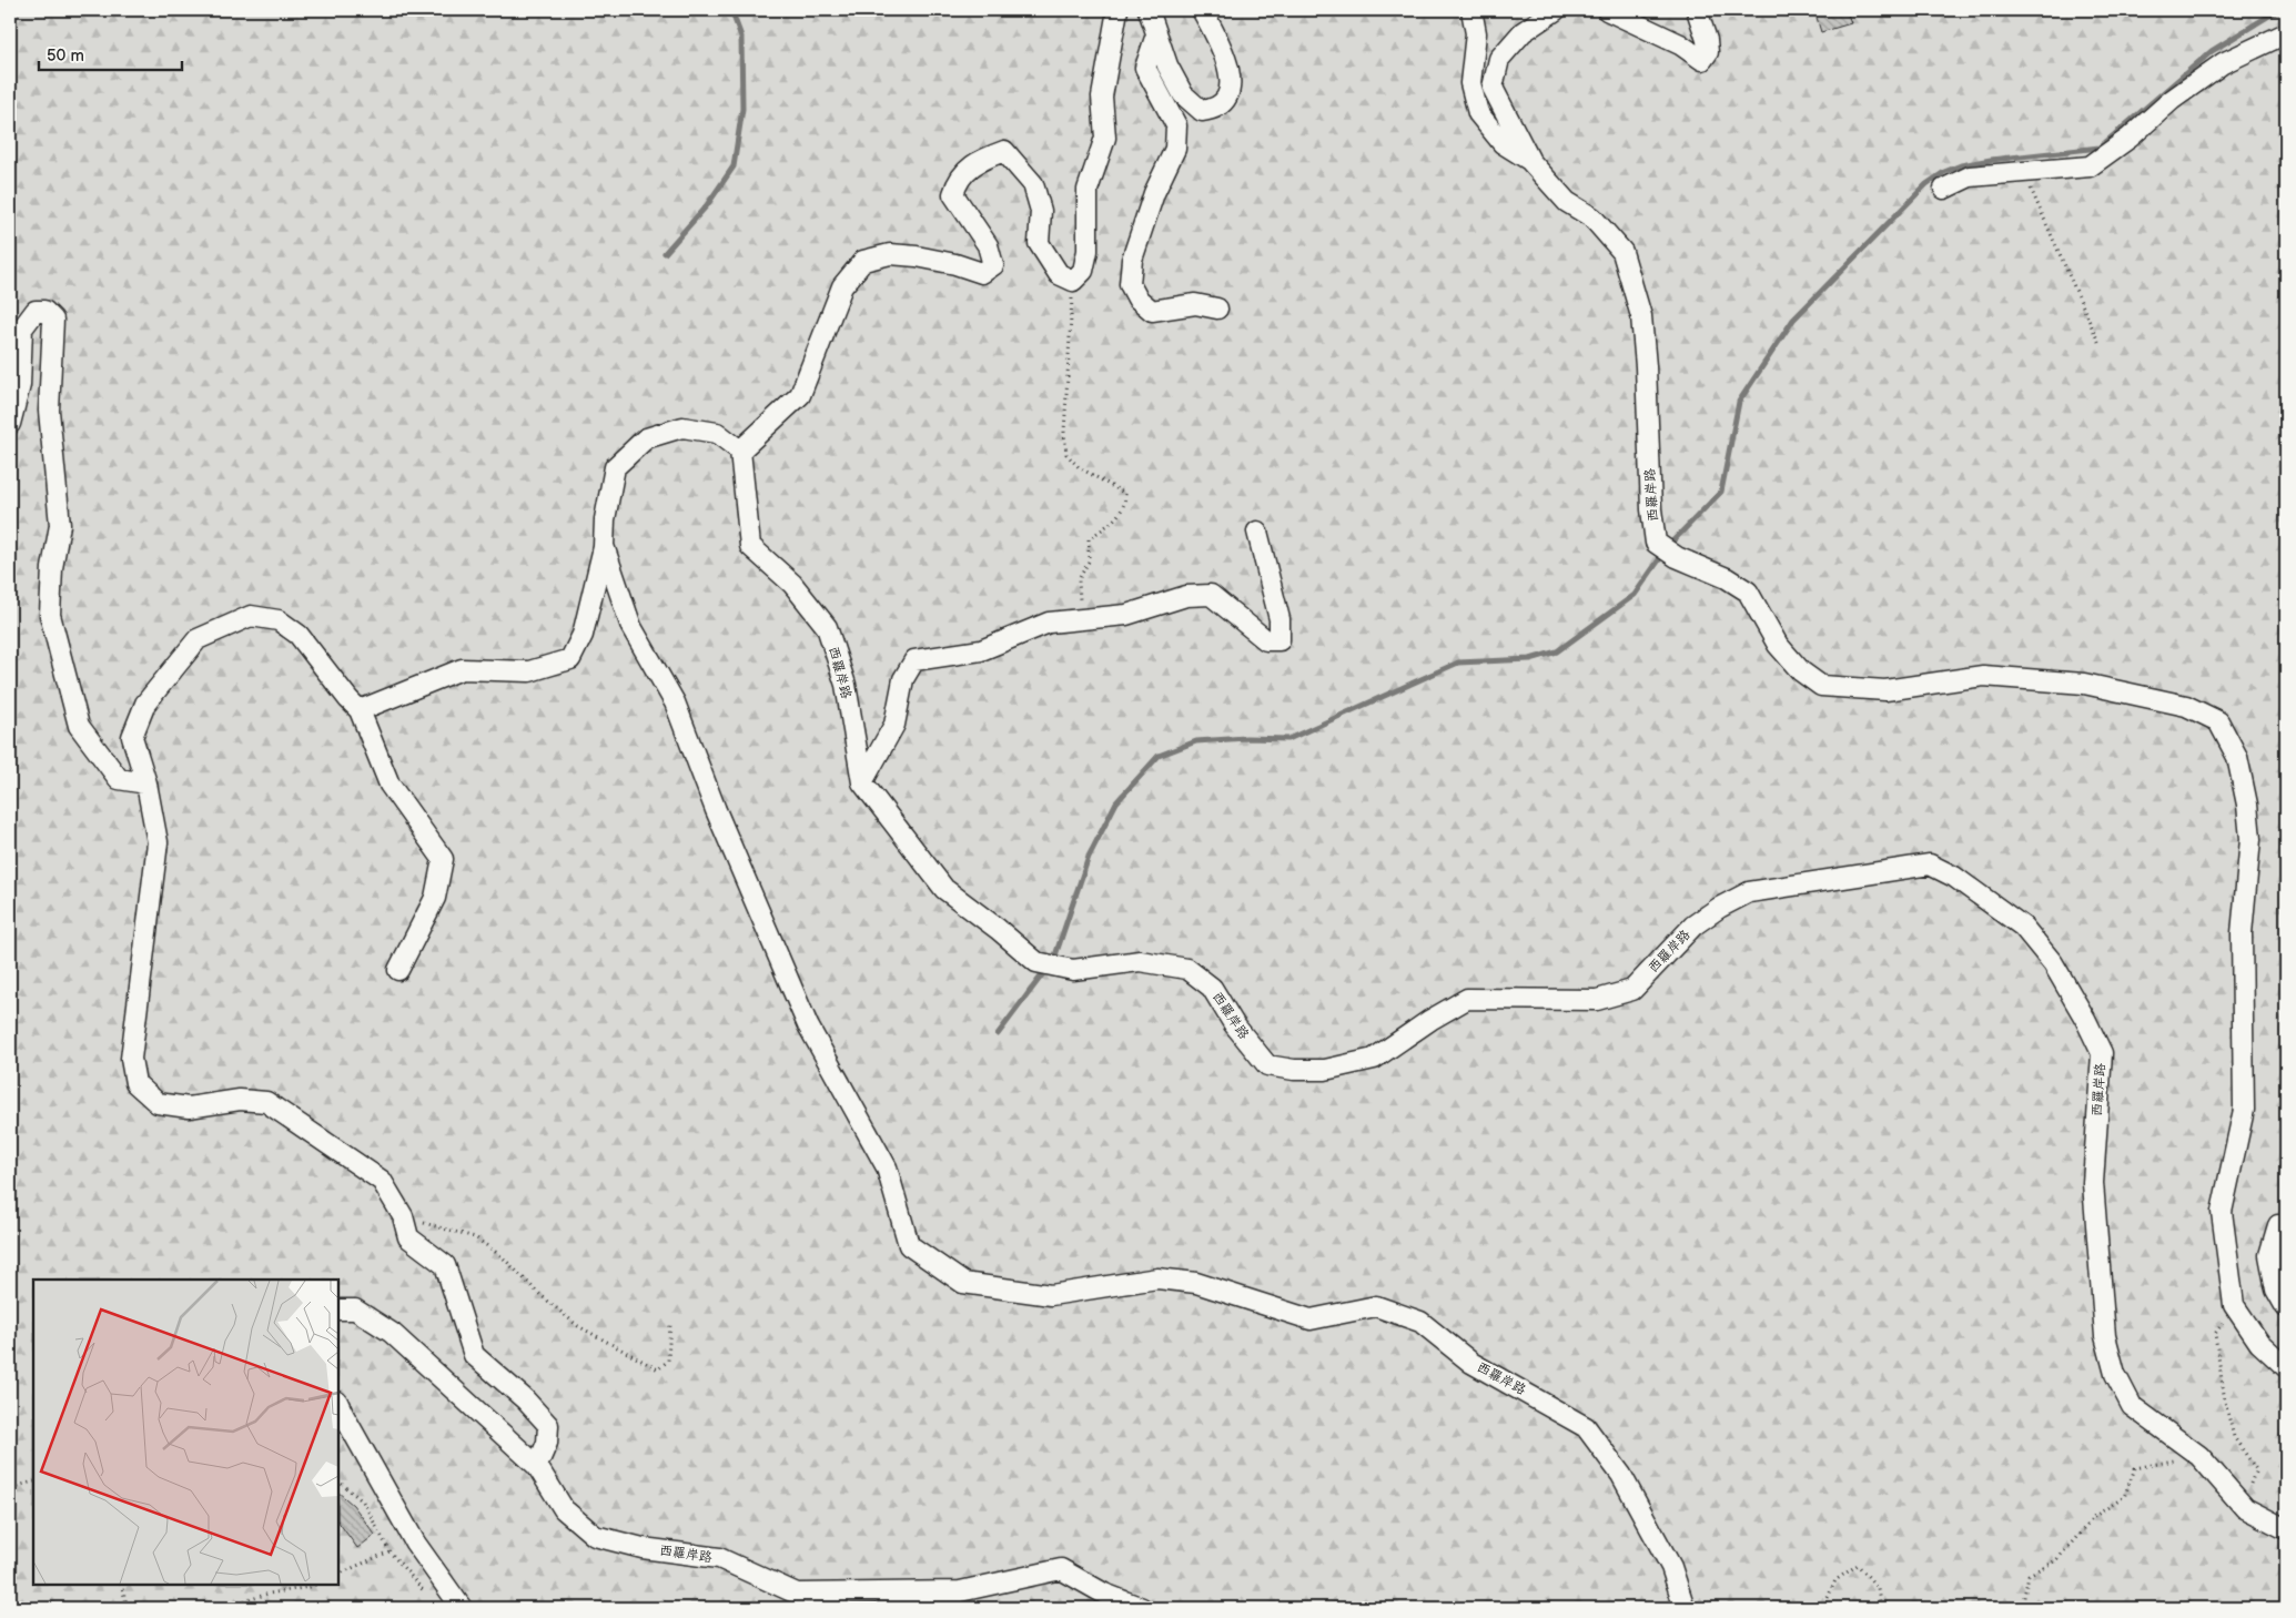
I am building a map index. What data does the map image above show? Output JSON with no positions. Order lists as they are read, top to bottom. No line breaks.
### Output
{"streets":{"street":["西羅岸路"]},"scale_bar":"50 m"}
